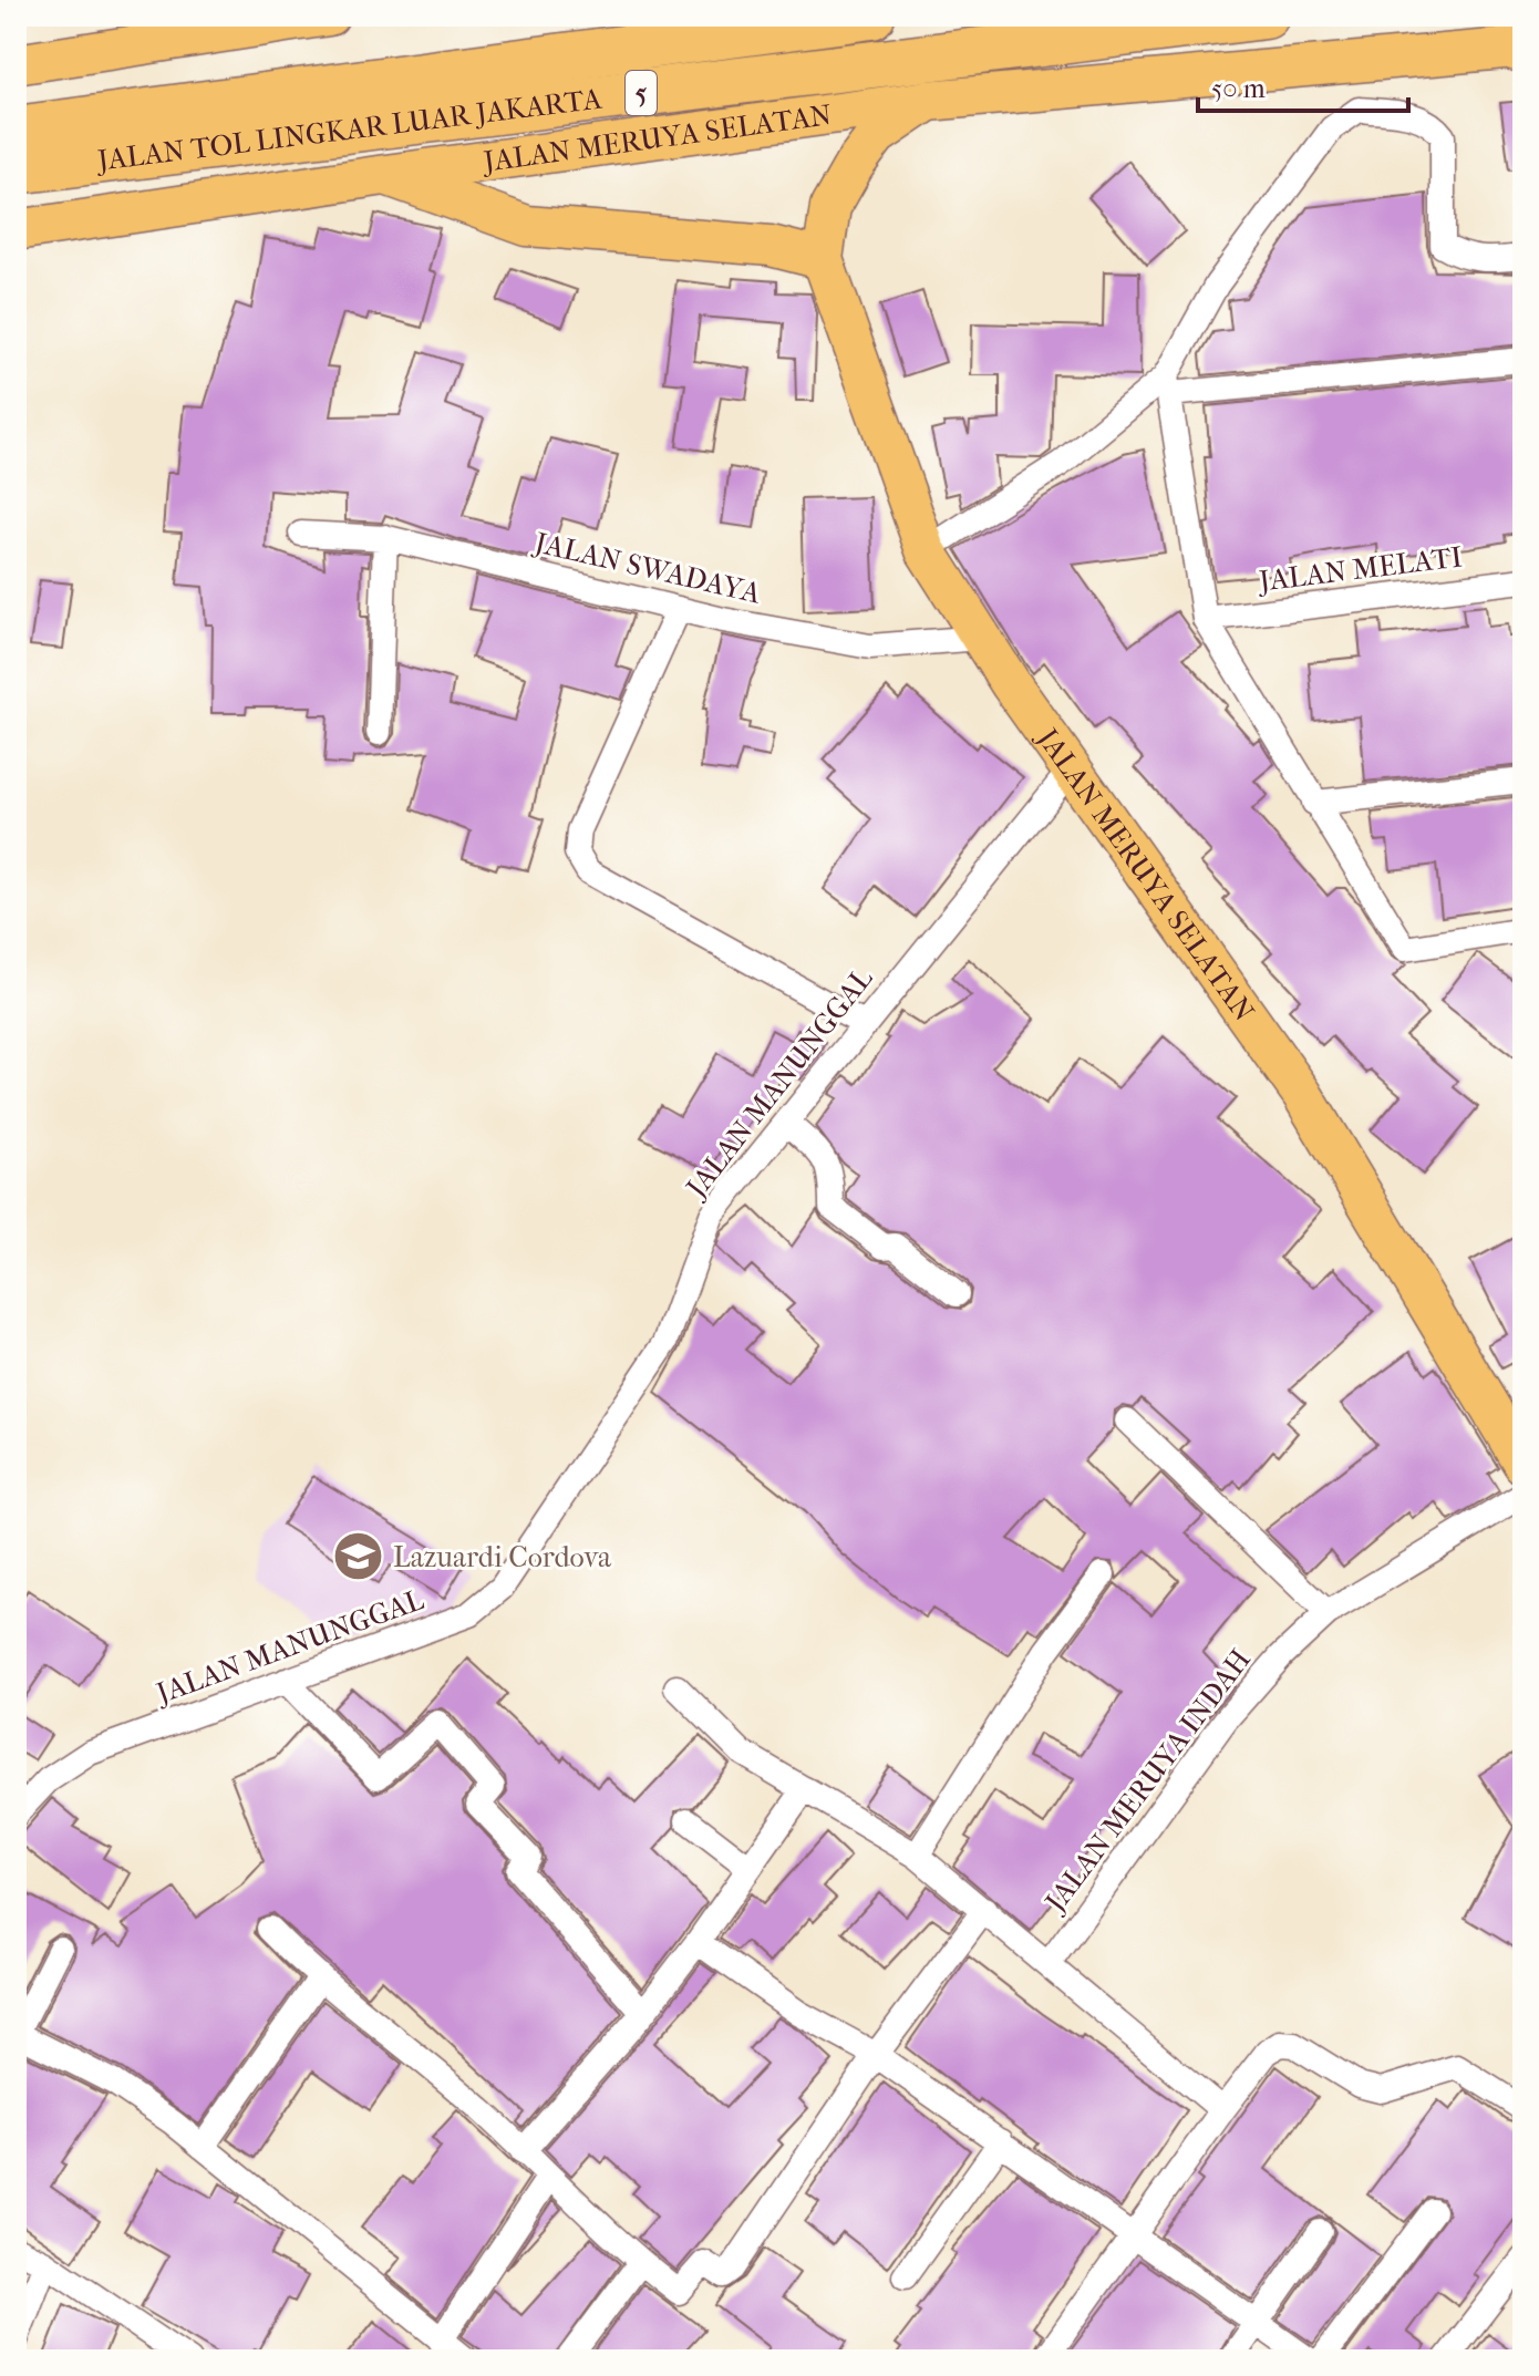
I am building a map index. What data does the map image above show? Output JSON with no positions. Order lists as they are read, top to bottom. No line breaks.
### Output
{"streets":{"highway":["5","JALAN TOL LINGKAR LUAR JAKARTA"],"main road":["JALAN MERUYA SELATAN"],"street":["JALAN SWADAYA","JALAN MELATI","JALAN MANUNGGAL","JALAN MERUYA INDAH"]},"crossings":[["JALAN MERUYA SELATAN","JALAN SWADAYA"],["JALAN MERUYA SELATAN","JALAN MANUNGGAL"]],"places":{"school or university":["Lazuardi Cordova"]},"scale_bar":"50 m"}
